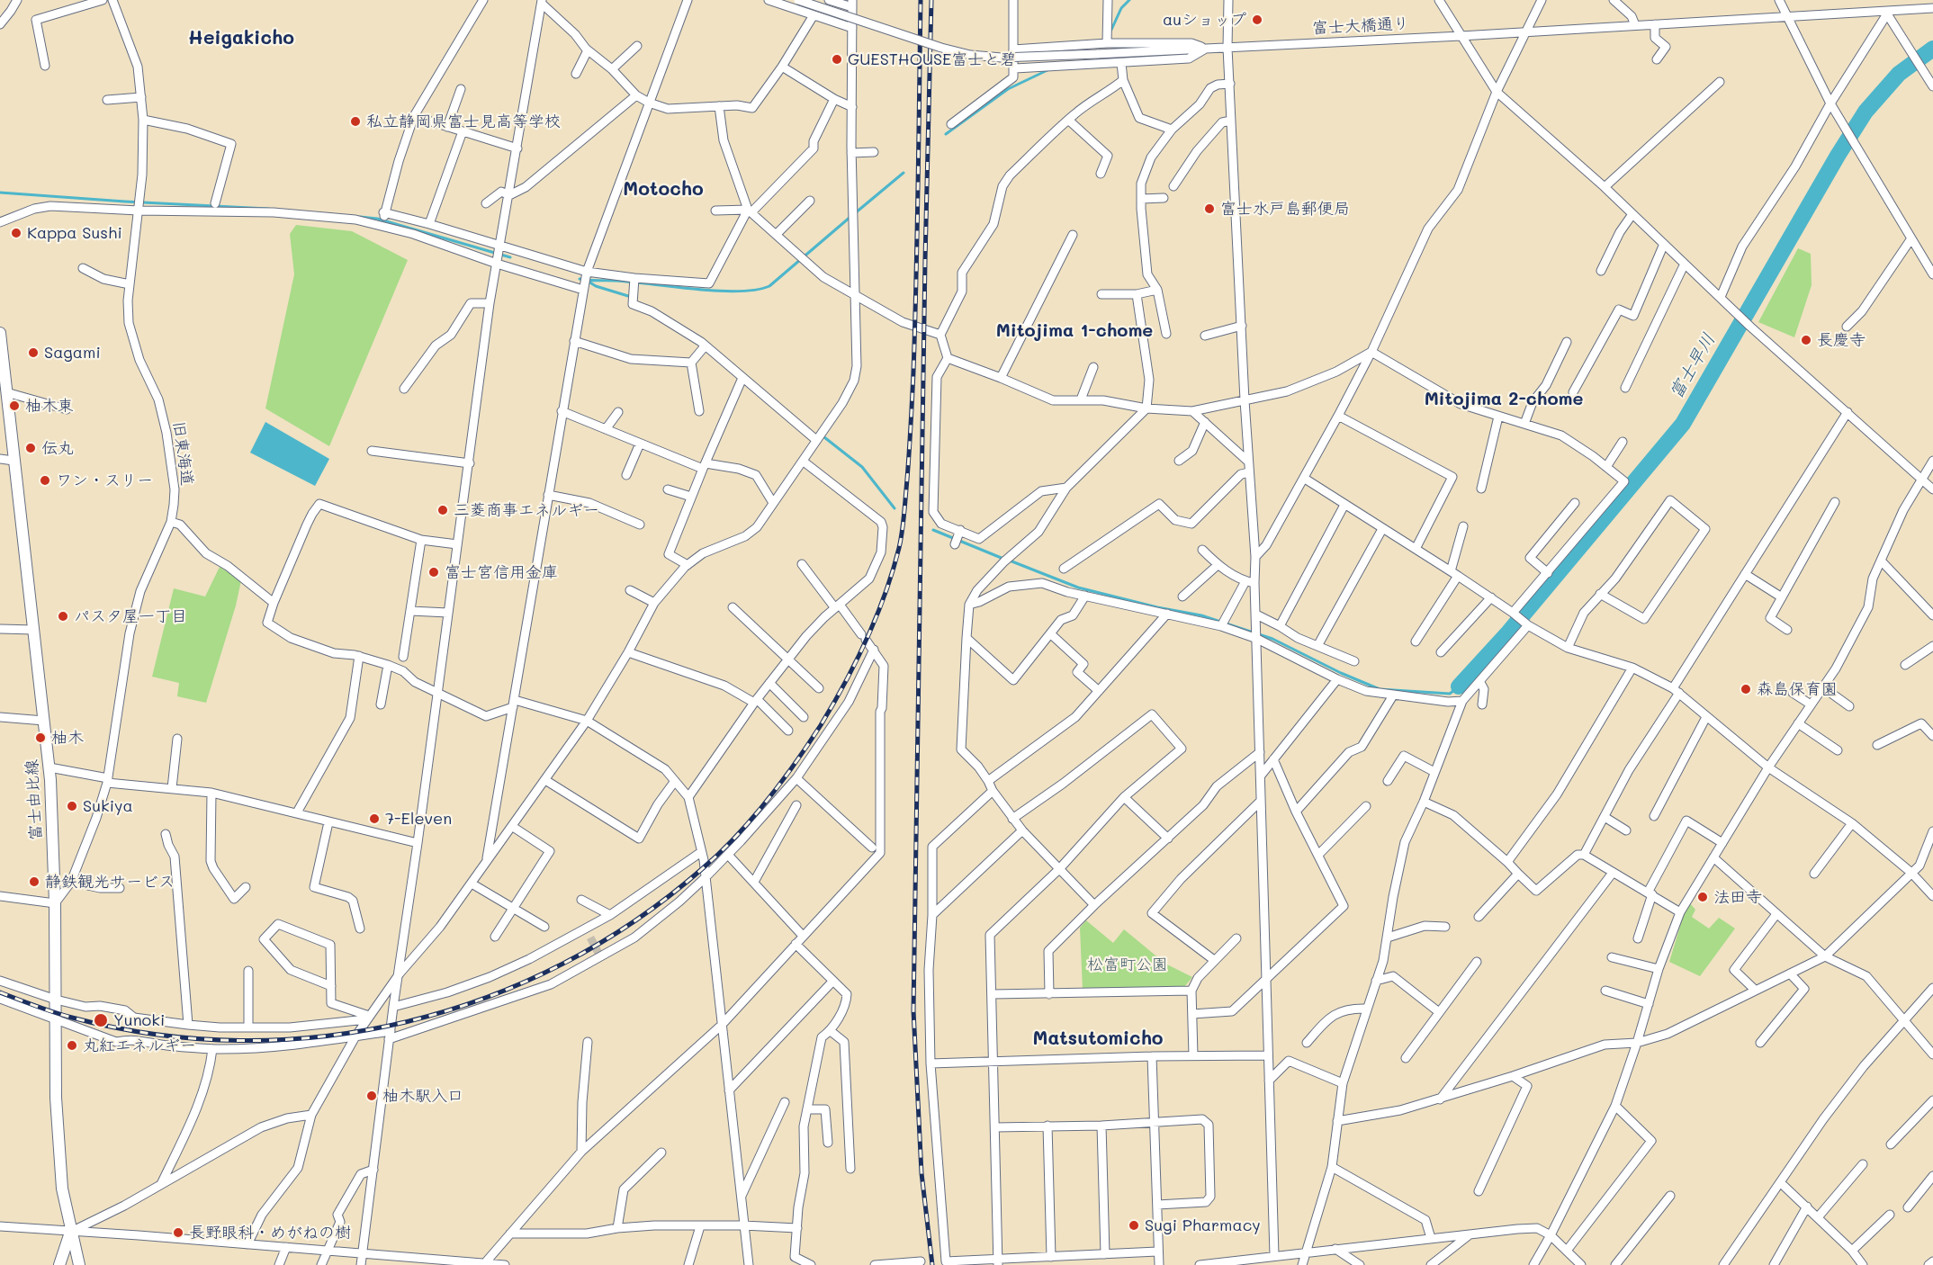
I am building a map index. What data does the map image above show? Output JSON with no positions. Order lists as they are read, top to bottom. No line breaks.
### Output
{"streets":{"main road":["富士由比線"],"street":["富士大橋通り","旧東海道"]},"crossings":[["旧東海道","富士由比線"]],"districts":["Heigakicho","Motocho","Mitojima 1-chome","Mitojima 2-chome","Matsutomicho"],"water":["富士早川"],"parks":["松富町公園"],"places":["auショップ","GUESTHOUSE富士と碧","私立静岡県富士見高等学校","富士水戸島郵便局","Kappa Sushi","長慶寺","Sagami","柚木東","伝丸","ワン・スリー","三菱商事エネルギー","富士宮信用金庫","パスタ屋一丁目","森島保育園","柚木","Sukiya","7-Eleven","静鉄観光サービス","法田寺","Yunoki","丸紅エネルギー","柚木駅入口","Sugi Pharmacy","長野眼科・めがねの樹"]}
